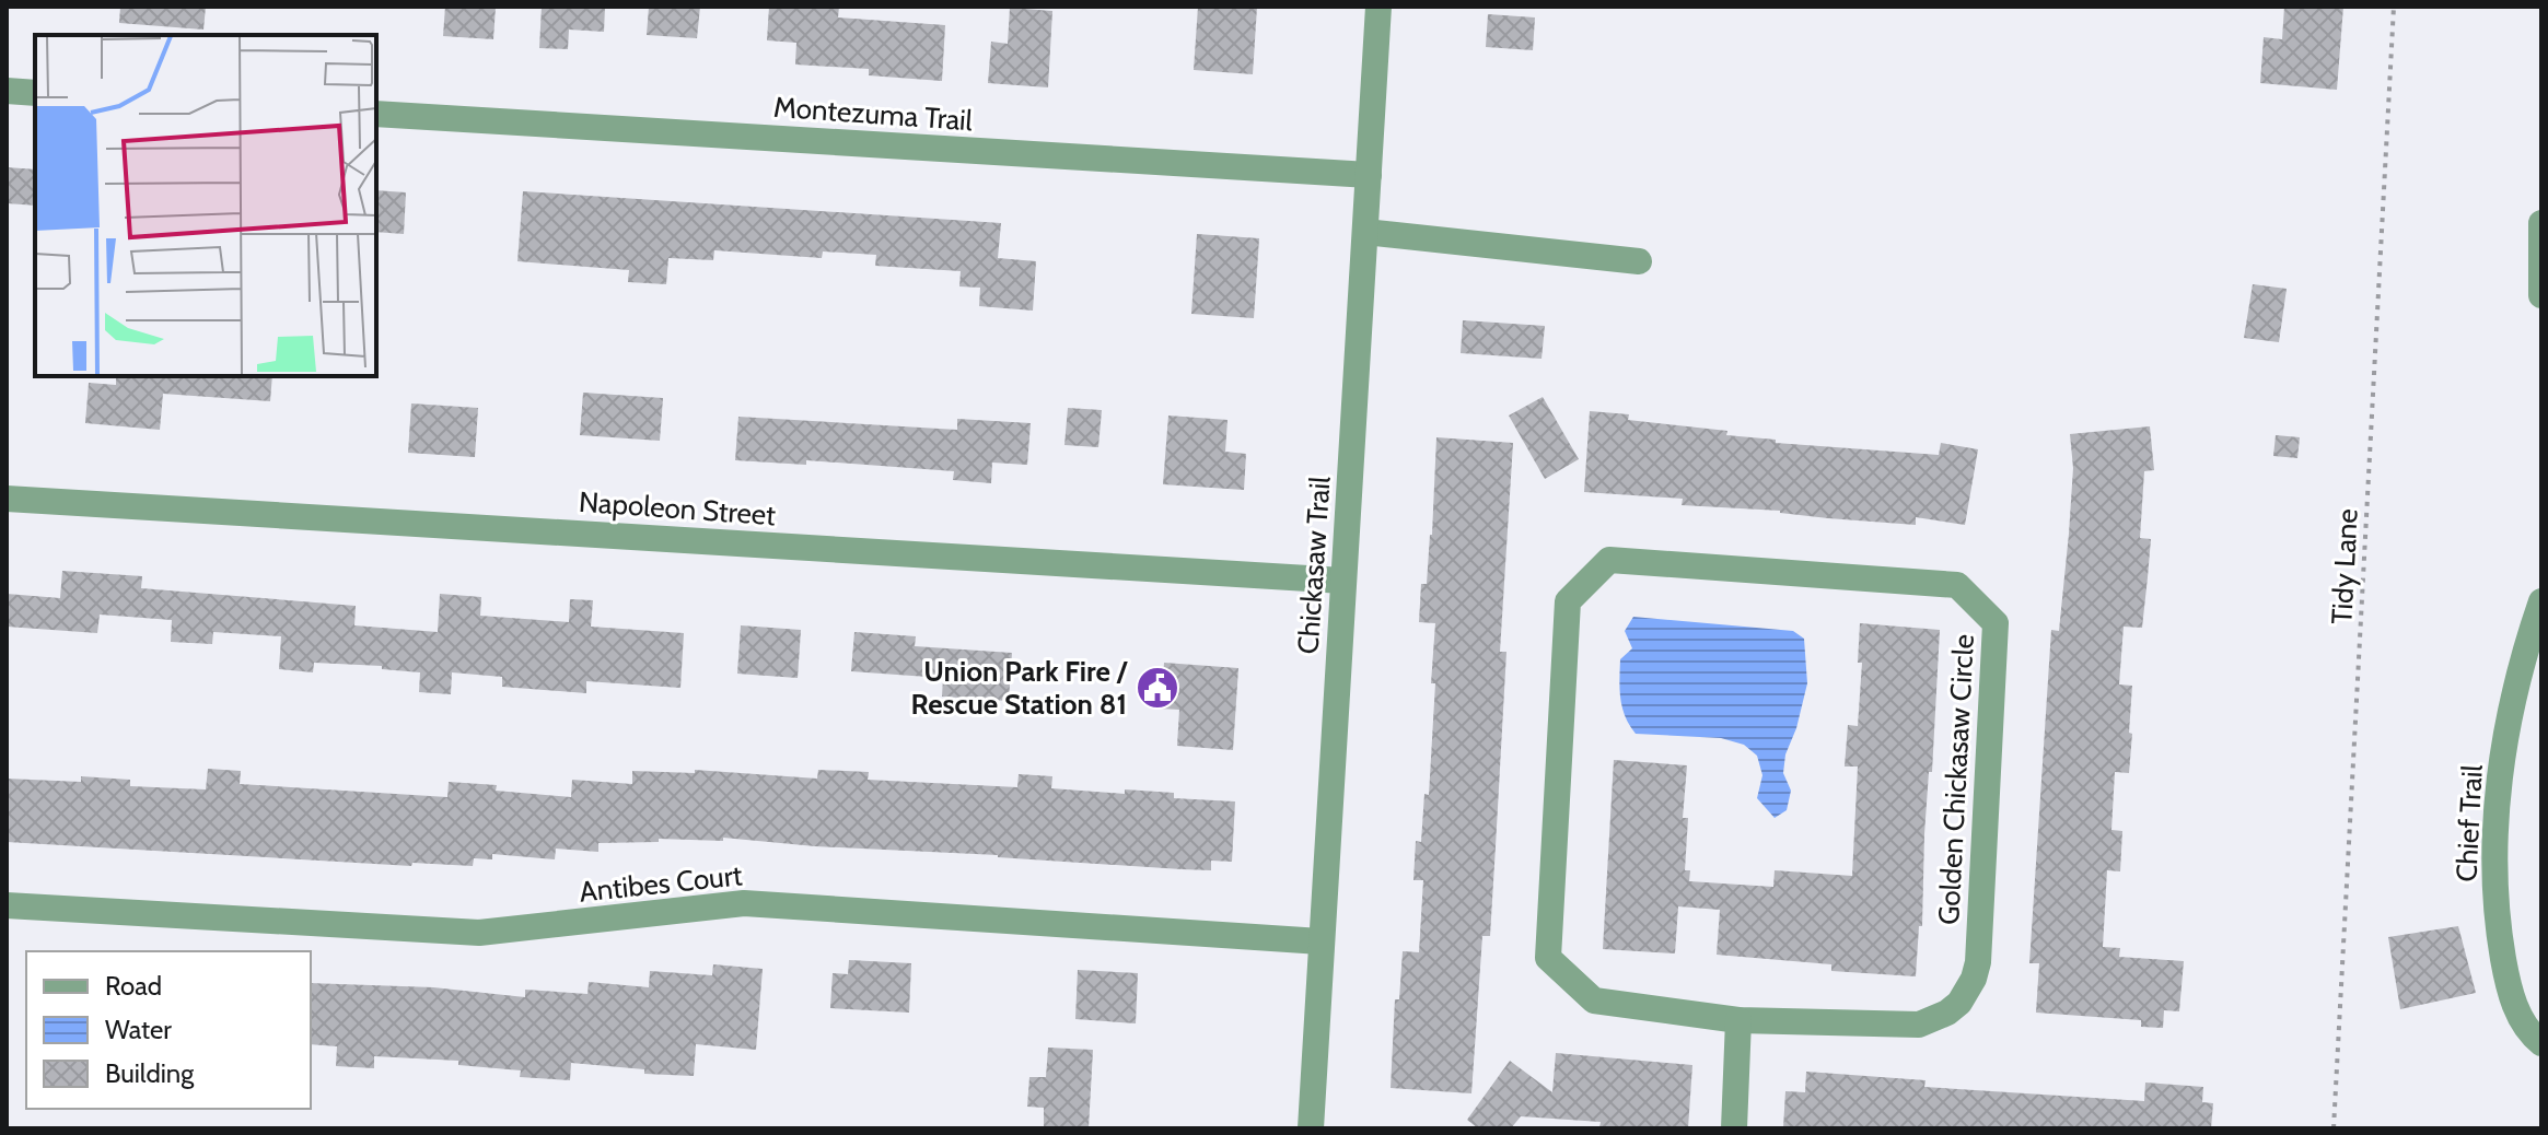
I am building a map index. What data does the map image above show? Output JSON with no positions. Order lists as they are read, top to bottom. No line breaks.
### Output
{"streets":{"street":["Montezuma Trail","Napoleon Street","Chickasaw Trail","Golden Chickasaw Circle","Chief Trail","Antibes Court"],"path":["Tidy Lane"]},"crossings":[["Montezuma Trail","Chickasaw Trail"],["Napoleon Street","Chickasaw Trail"],["Chickasaw Trail","Antibes Court"]],"places":{"public building":["Union Park Fire / Rescue Station 81"]},"legend":["Road","Water","Building"]}
